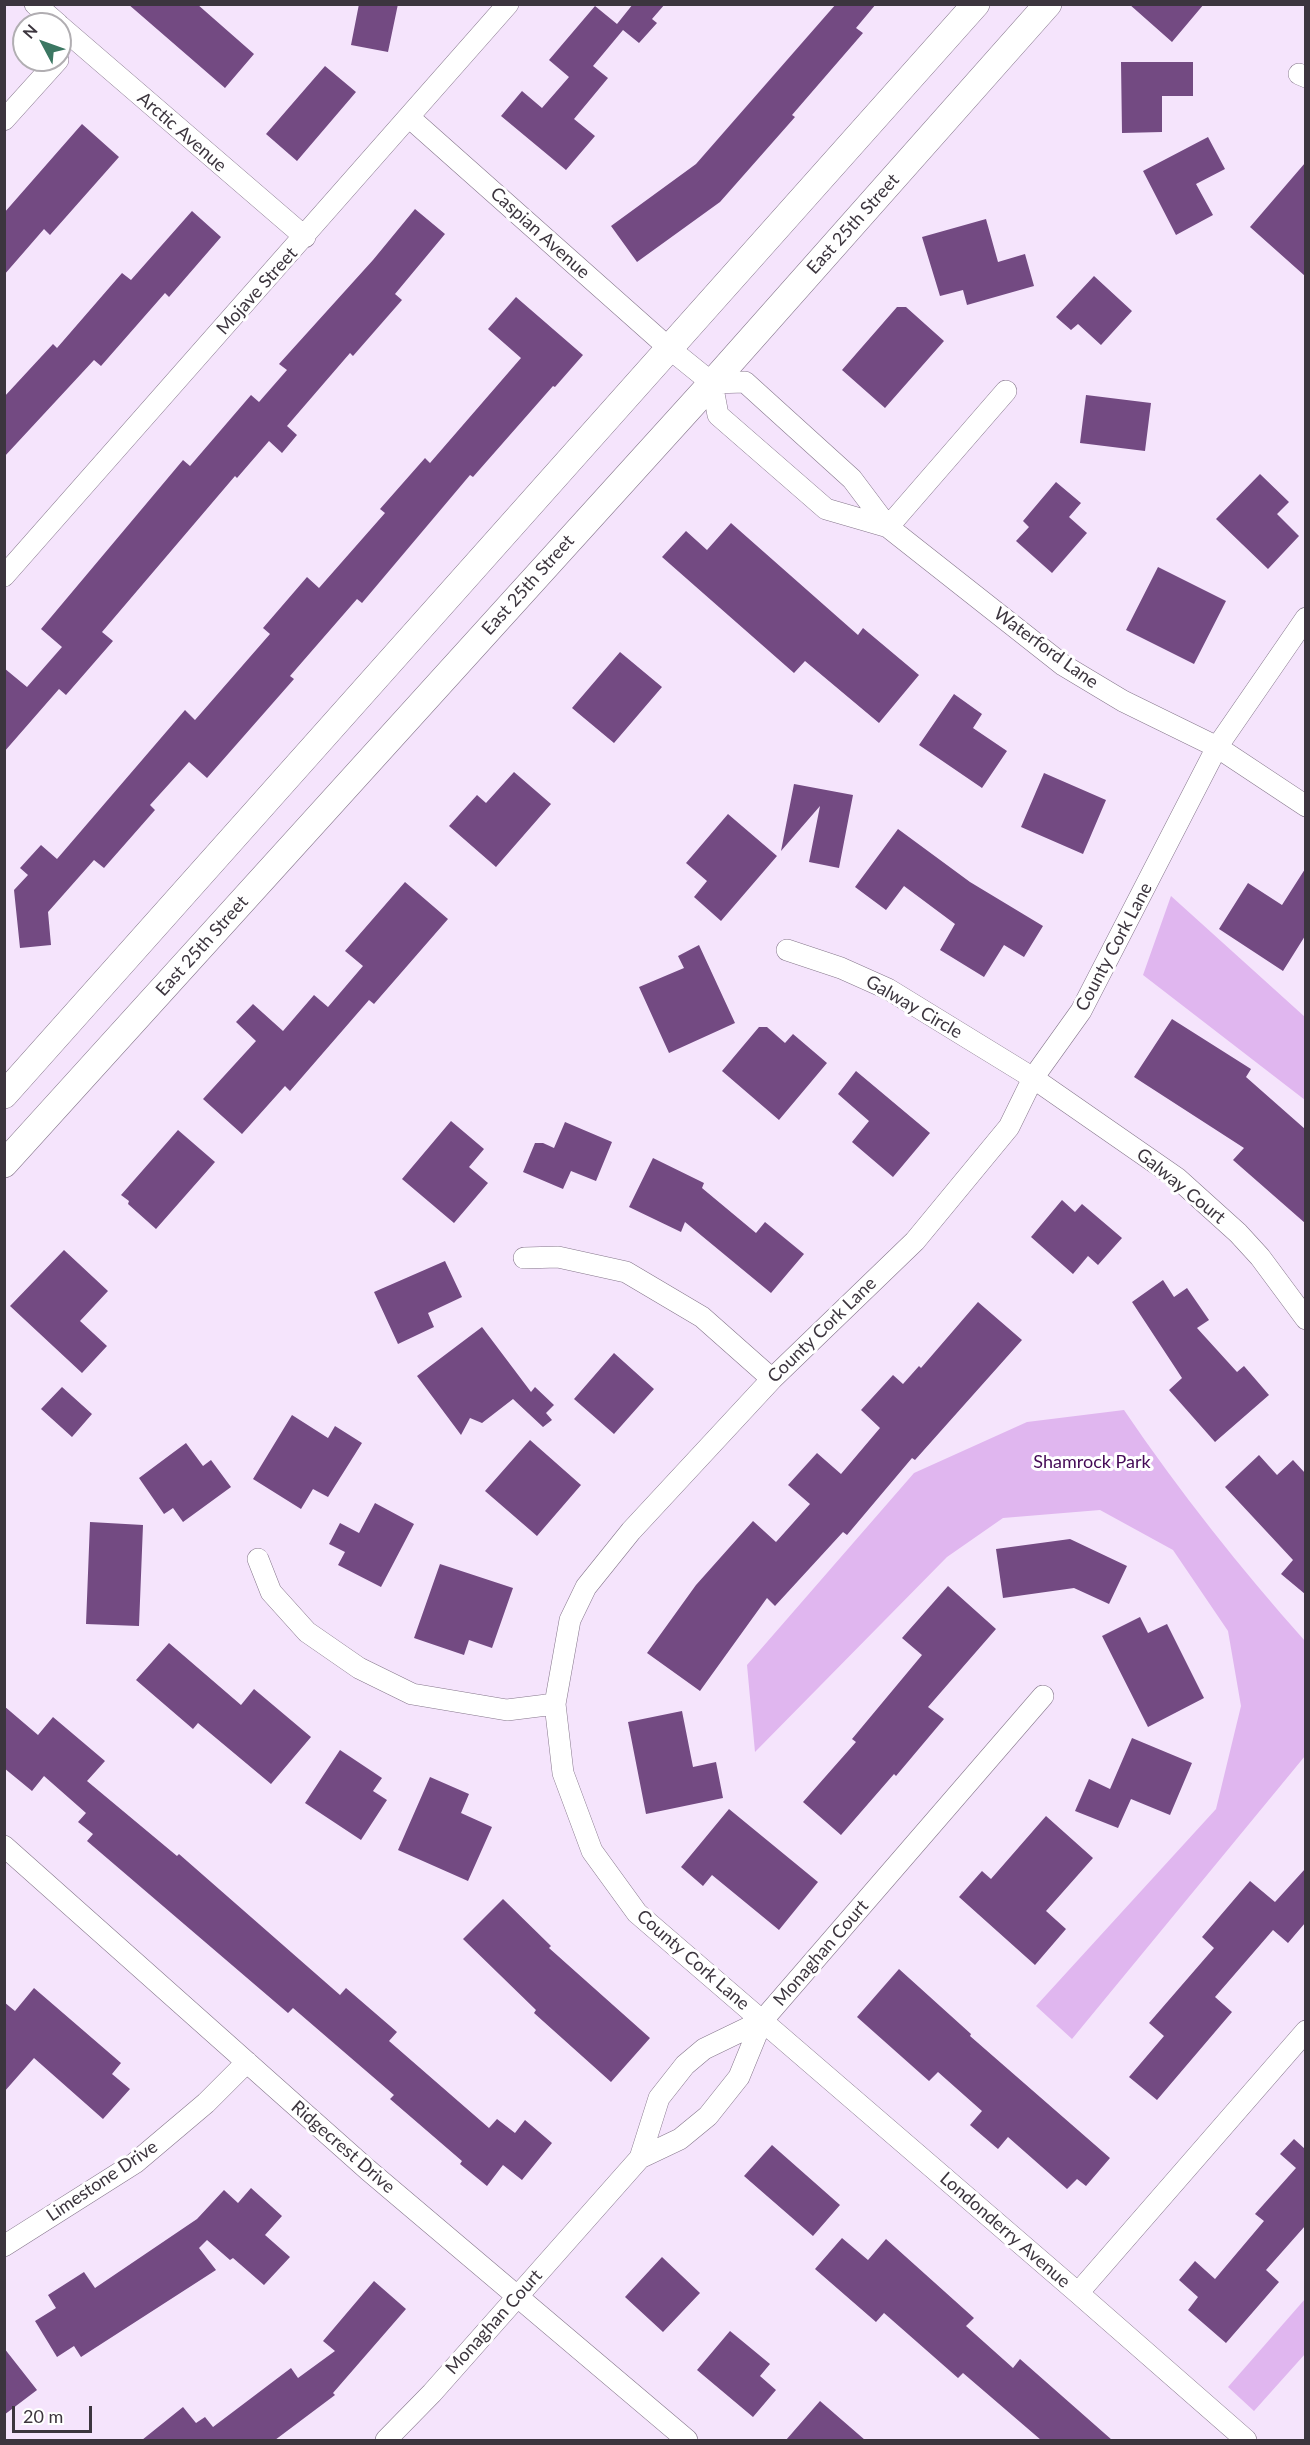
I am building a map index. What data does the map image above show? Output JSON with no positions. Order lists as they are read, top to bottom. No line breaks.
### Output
{"streets":{"street":["Arctic Avenue","East 25th Street","Caspian Avenue","Mojave Street","Waterford Lane","County Cork Lane","Galway Circle","Galway Court","Monaghan Court","Ridgecrest Drive","Limestone Drive","Londonderry Avenue"]},"crossings":[["Arctic Avenue","Mojave Street"],["East 25th Street","Waterford Lane"],["Caspian Avenue","Mojave Street"],["Waterford Lane","County Cork Lane"],["County Cork Lane","Galway Circle"],["County Cork Lane","Galway Court"],["County Cork Lane","Monaghan Court"],["County Cork Lane","Londonderry Avenue"],["Galway Circle","Galway Court"],["Monaghan Court","Ridgecrest Drive"],["Monaghan Court","Londonderry Avenue"],["Ridgecrest Drive","Limestone Drive"]],"parks":["Shamrock Park"],"scale_bar":"20 m","north":"top left"}
